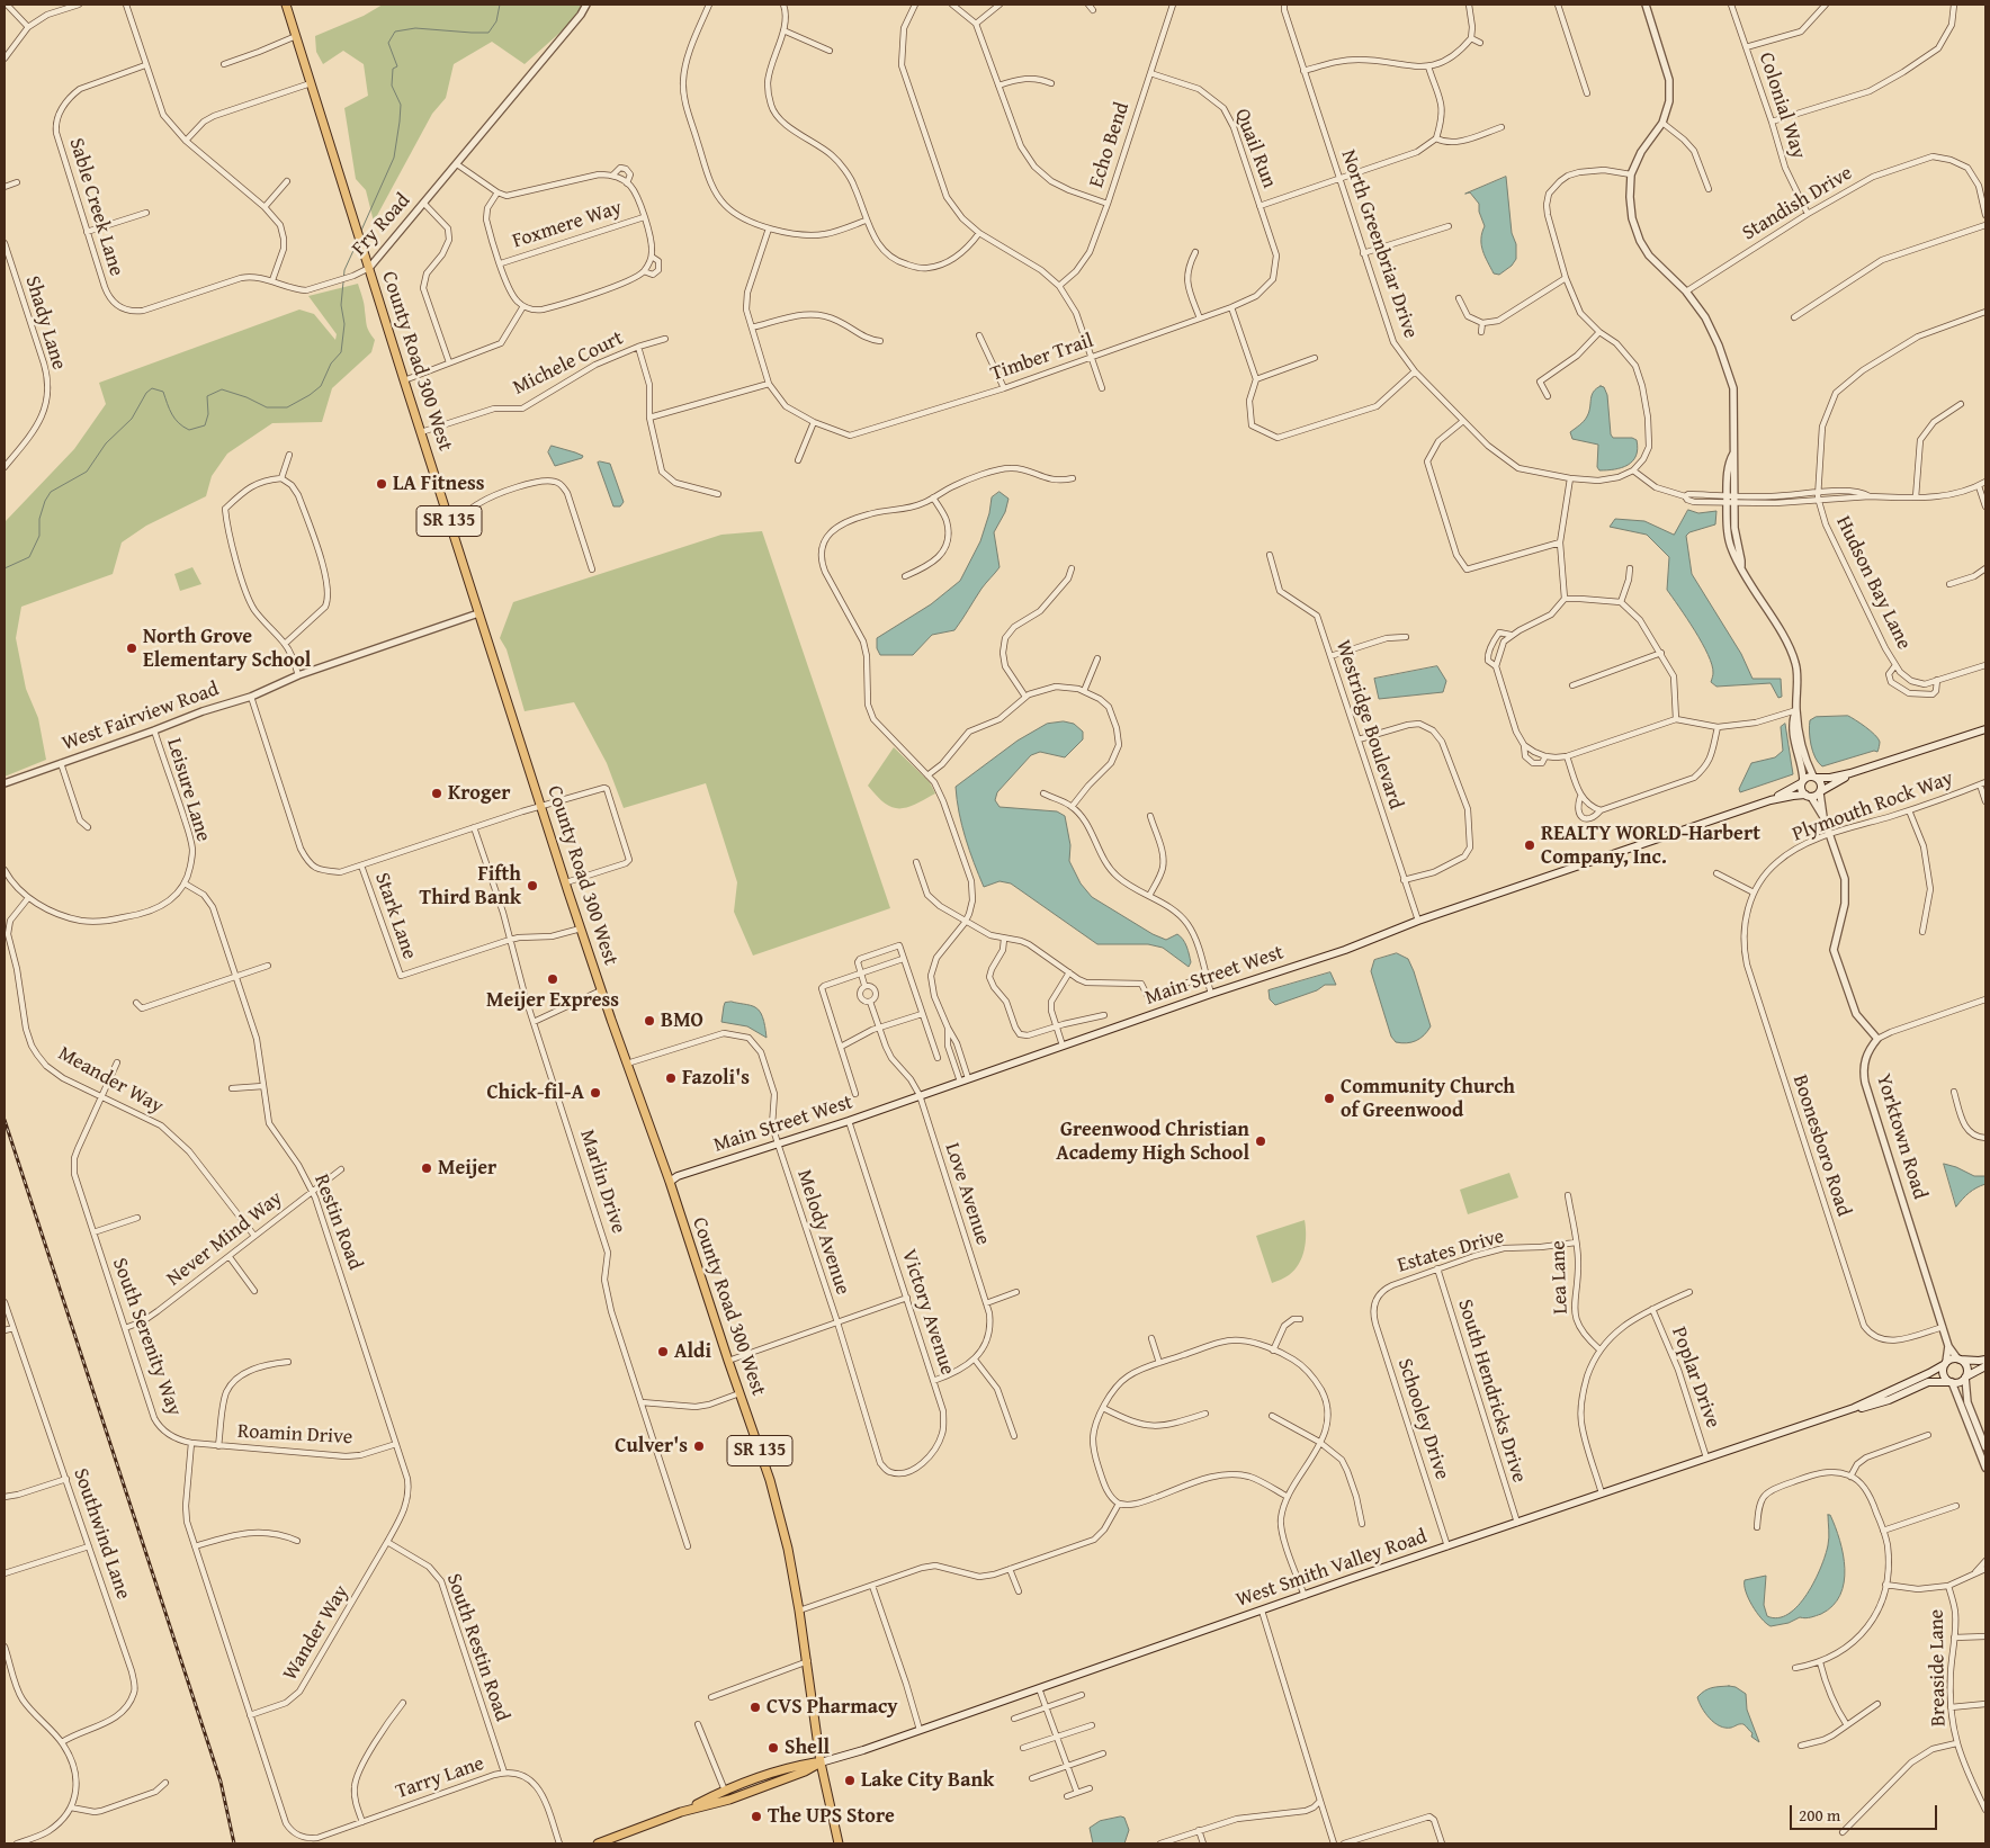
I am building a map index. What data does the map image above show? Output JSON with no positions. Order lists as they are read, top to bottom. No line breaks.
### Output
{"streets":{"main road":["County Road 300 West","SR 135","Main Street West","West Smith Valley Road"],"street":["Colonial Way","Echo Bend","Quail Run","Standish Drive","Sable Creek Lane","Fry Road","Foxmere Way","North Greenbriar Drive","Shady Lane","Timber Trail","Michele Court","Hudson Bay Lane","West Fairview Road","Westridge Boulevard","Leisure Lane","Plymouth Rock Way","Stark Lane","Meander Way","Yorktown Road","Boonesboro Road","Marlin Drive","Love Avenue","Restin Road","Melody Avenue","Never Mind Way","Estates Drive","Lea Lane","Victory Avenue","South Serenity Way","Poplar Drive","South Hendricks Drive","Schooley Drive","Roamin Drive","Southwind Lane","Wander Way","South Restin Road","Breaside Lane","Tarry Lane"]},"crossings":[["Colonial Way","Standish Drive"],["Echo Bend","Quail Run"],["Quail Run","Timber Trail"],["Sable Creek Lane","Fry Road"],["Fry Road","County Road 300 West"],["County Road 300 West","Michele Court"],["County Road 300 West","SR 135"],["County Road 300 West","West Fairview Road"],["County Road 300 West","Main Street West"],["County Road 300 West","Melody Avenue"],["County Road 300 West","West Smith Valley Road"],["SR 135","West Smith Valley Road"],["West Fairview Road","Leisure Lane"],["Westridge Boulevard","Main Street West"],["Leisure Lane","Restin Road"],["Plymouth Rock Way","Boonesboro Road"],["Stark Lane","Marlin Drive"],["Main Street West","Love Avenue"],["Main Street West","Melody Avenue"],["Main Street West","Victory Avenue"],["Meander Way","Never Mind Way"],["Meander Way","South Serenity Way"],["Yorktown Road","Boonesboro Road"],["Yorktown Road","West Smith Valley Road"],["Restin Road","Never Mind Way"],["Restin Road","Roamin Drive"],["Restin Road","Wander Way"],["Restin Road","South Restin Road"],["Melody Avenue","Victory Avenue"],["Never Mind Way","South Serenity Way"],["Estates Drive","Lea Lane"],["Estates Drive","South Hendricks Drive"],["Estates Drive","Schooley Drive"],["South Serenity Way","Roamin Drive"],["Poplar Drive","West Smith Valley Road"],["South Hendricks Drive","West Smith Valley Road"],["Schooley Drive","West Smith Valley Road"],["Wander Way","South Restin Road"],["Wander Way","Tarry Lane"],["South Restin Road","Tarry Lane"]],"places":["LA Fitness","North Grove Elementary School","Kroger","REALTY WORLD-Harbert Company, Inc.","Fifth Third Bank","Meijer Express","BMO","Fazoli's","Chick-fil-A","Community Church of Greenwood","Greenwood Christian Academy High School","Meijer","Aldi","Culver's","CVS Pharmacy","Shell","Lake City Bank","The UPS Store"],"scale_bar":"200 m"}
